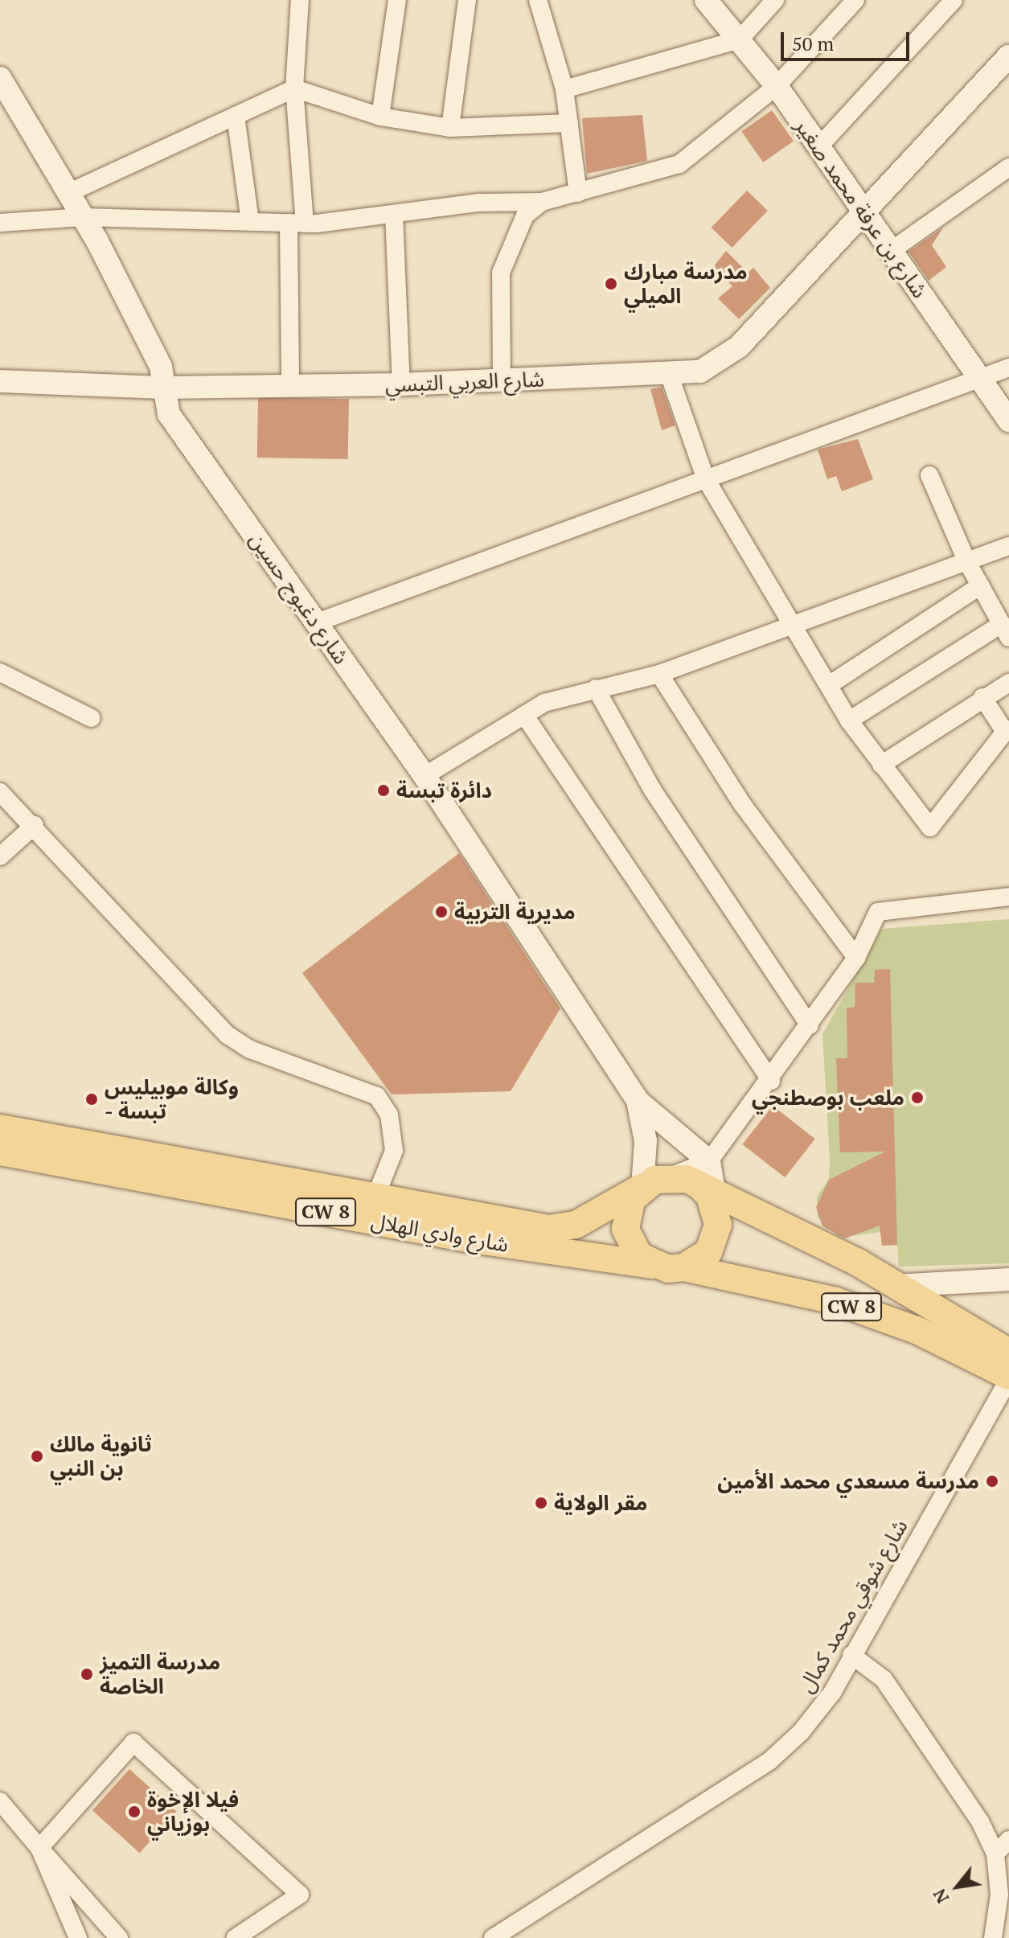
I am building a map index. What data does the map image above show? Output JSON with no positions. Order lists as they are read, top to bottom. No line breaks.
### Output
{"streets":{"main road":["CW 8","شارع وادي الهلال"],"street":["شارع بن عرفة محمد صغير","شارع العربي التبسي","شارع دغبوج حسين","شارع شوقي محمد كمال"]},"crossings":[["شارع بن عرفة محمد صغير","شارع العربي التبسي"],["شارع العربي التبسي","شارع دغبوج حسين"],["CW 8","شارع وادي الهلال"],["CW 8","شارع شوقي محمد كمال"]],"places":["مدرسة مبارك الميلي","دائرة تبسة","مديرية التربية","ملعب بوصطنجي","وكالة موبيليس - تبسة","ثانوية مالك بن النبي","مدرسة مسعدي محمد الأمين","مقر الولاية","مدرسة التميز الخاصة","فيلا الإخوة بوزياني"],"scale_bar":"50 m","north":"bottom left"}
